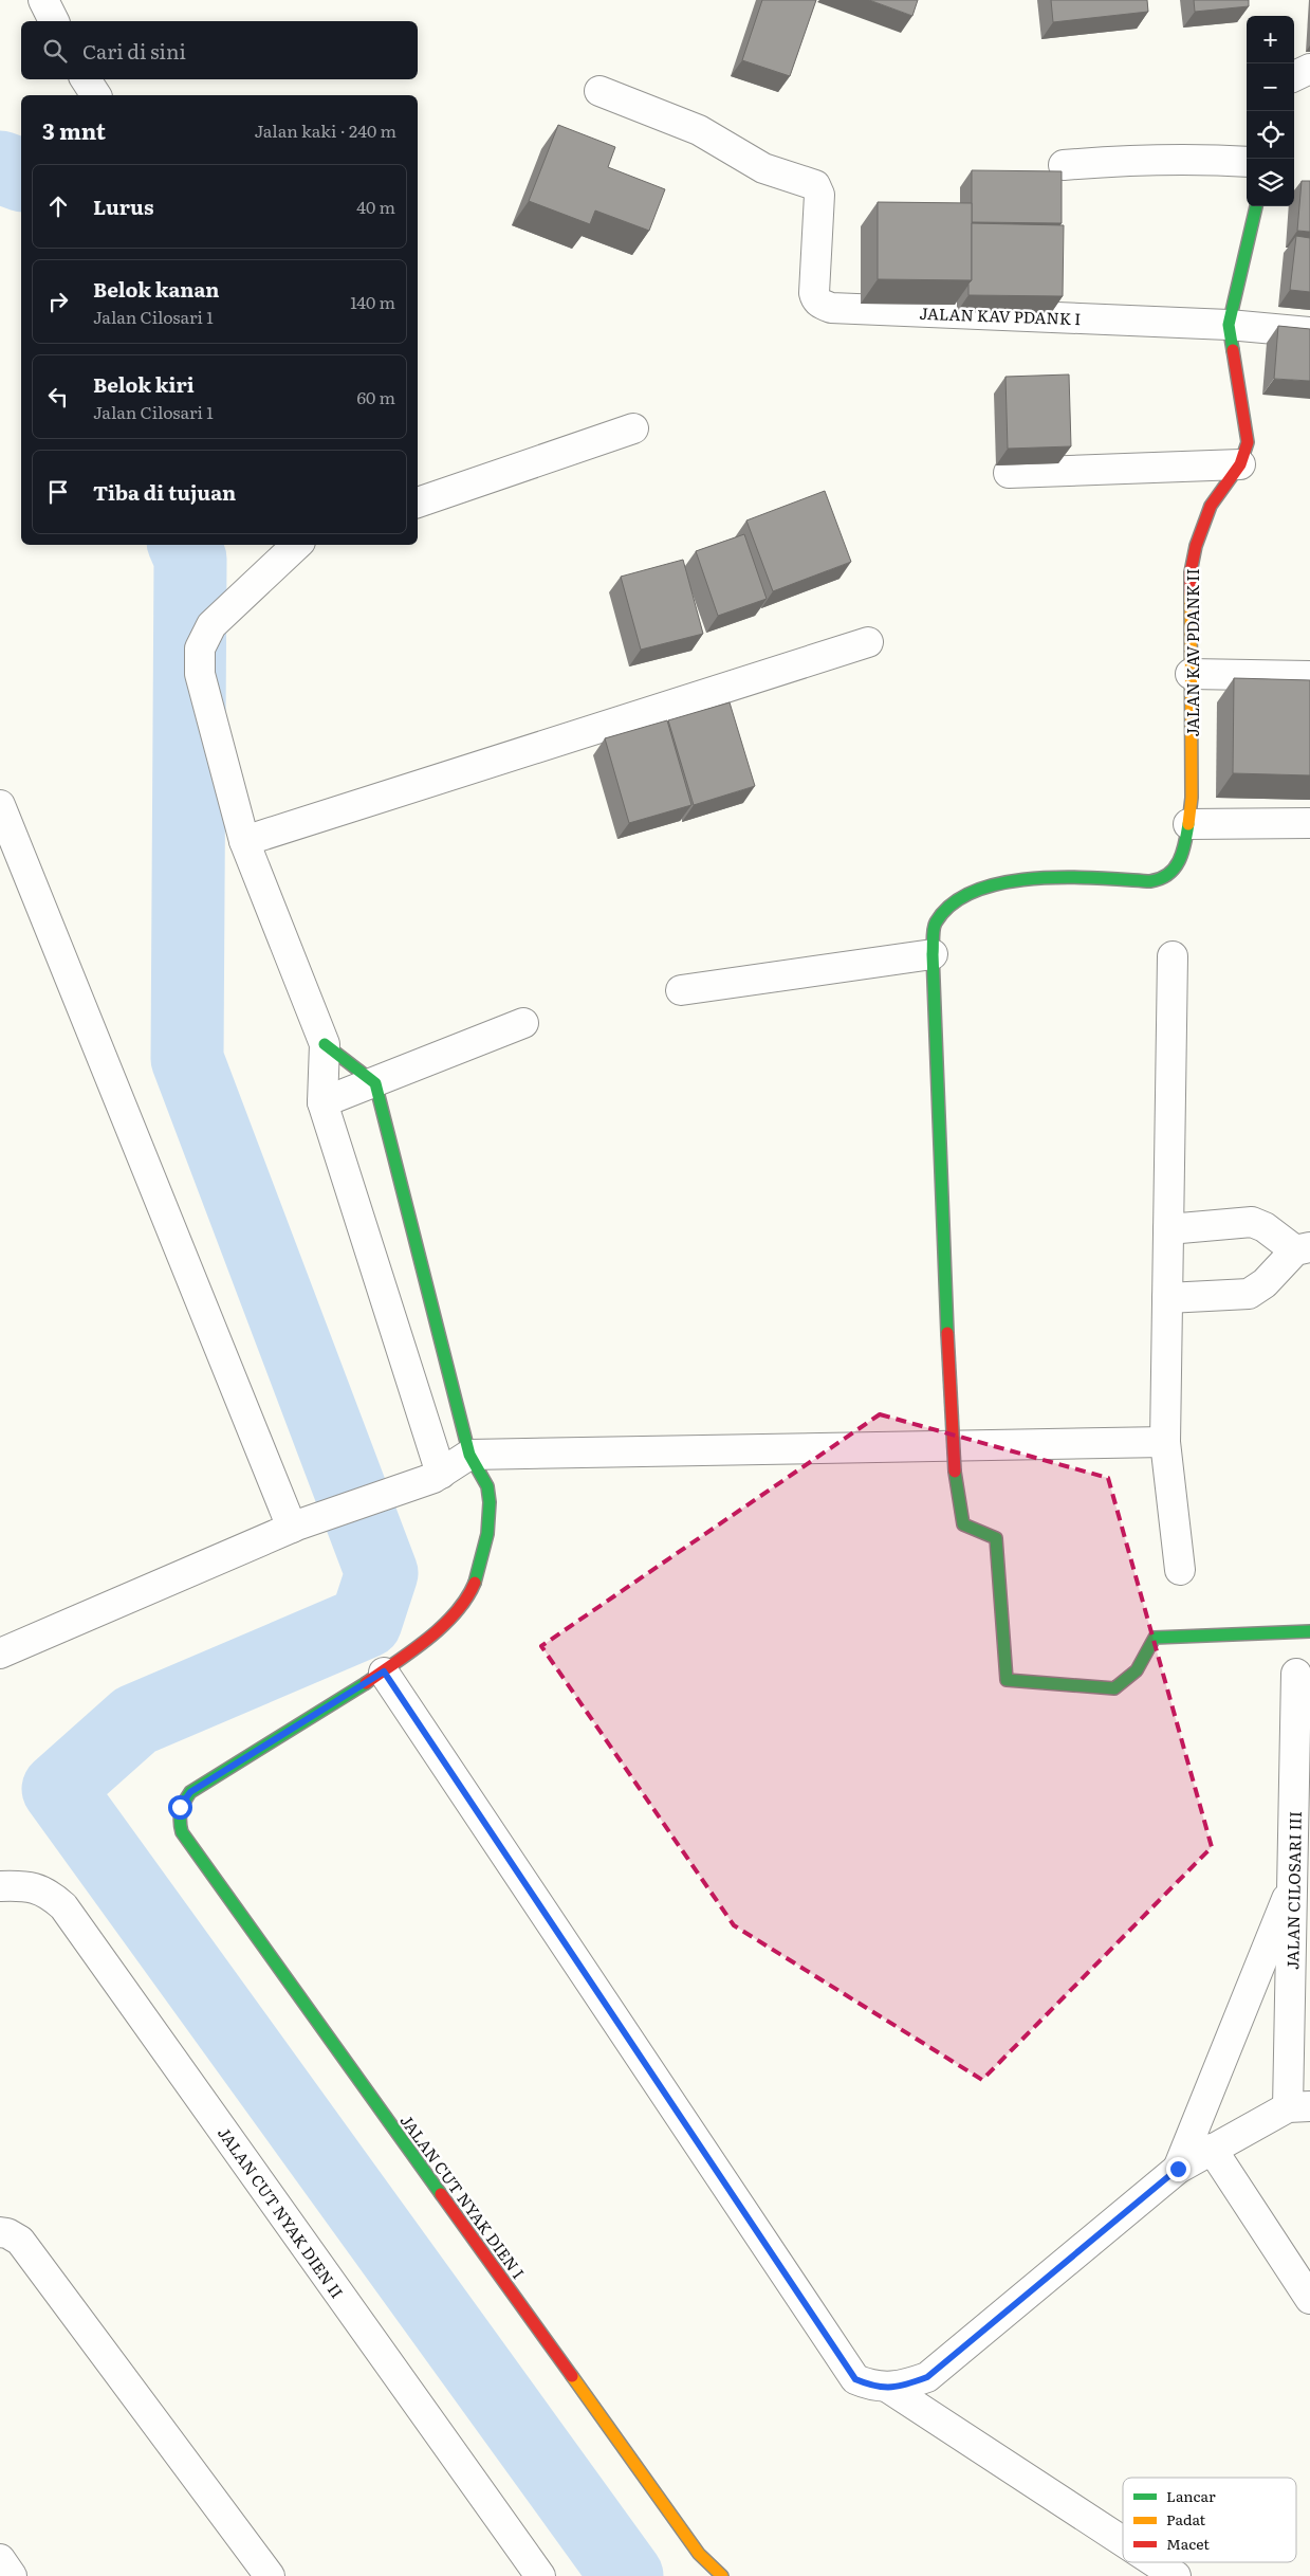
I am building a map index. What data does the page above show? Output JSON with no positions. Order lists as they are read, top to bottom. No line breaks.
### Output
{"streets":{"street":["JALAN KAV PDANK I","JALAN KAV PDANK II","JALAN CILOSARI III","JALAN CUT NYAK DIEN I","JALAN CUT NYAK DIEN II"]},"crossings":[["JALAN KAV PDANK I","JALAN KAV PDANK II"]],"legend":["Lancar","Padat","Macet"],"page":{"map_buttons":["+","−"],"search":"Cari di sini","heading":["3 mnt","Jalan kaki · 240 m"],"list":[["Lurus","40 m"],["Belok kanan","Jalan Cilosari 1","140 m"],["Belok kiri","Jalan Cilosari 1","60 m"],"Tiba di tujuan"]}}
